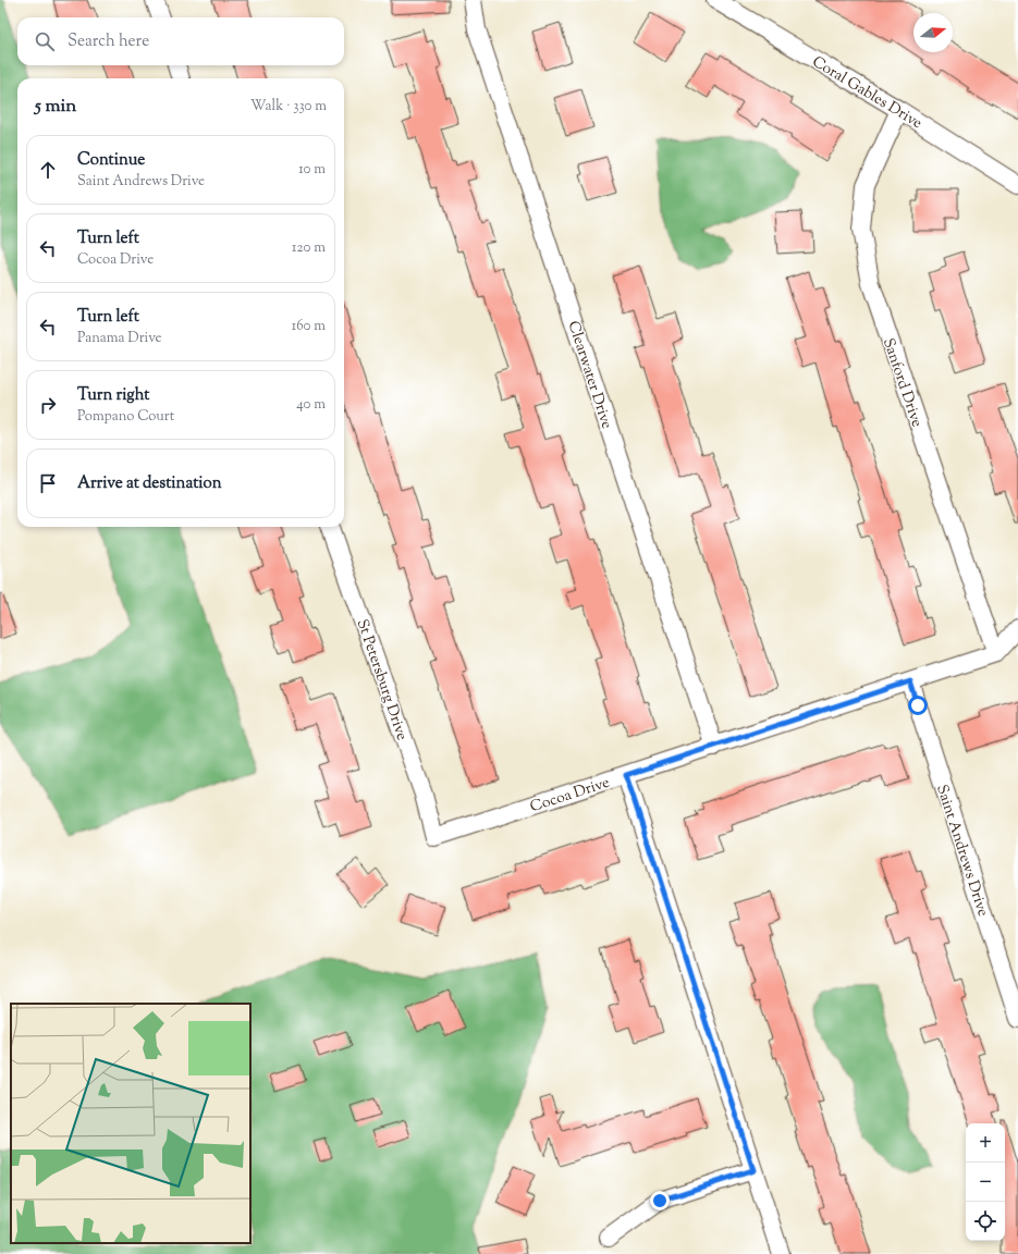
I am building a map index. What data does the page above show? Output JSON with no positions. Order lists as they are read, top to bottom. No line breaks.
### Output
{"streets":{"street":["Coral Gables Drive","Clearwater Drive","Sanford Drive","St Petersburg Drive","Cocoa Drive","Saint Andrews Drive"]},"crossings":[["Coral Gables Drive","Sanford Drive"],["Clearwater Drive","Cocoa Drive"],["Sanford Drive","Cocoa Drive"],["St Petersburg Drive","Cocoa Drive"],["Cocoa Drive","Saint Andrews Drive"]],"north":"right","page":{"search":"Search here","heading":["5 min","Walk · 330 m"],"list":[["Continue","Saint Andrews Drive","10 m"],["Turn left","Cocoa Drive","120 m"],["Turn left","Panama Drive","160 m"],["Turn right","Pompano Court","40 m"],"Arrive at destination"],"map_buttons":["+","−"]}}
